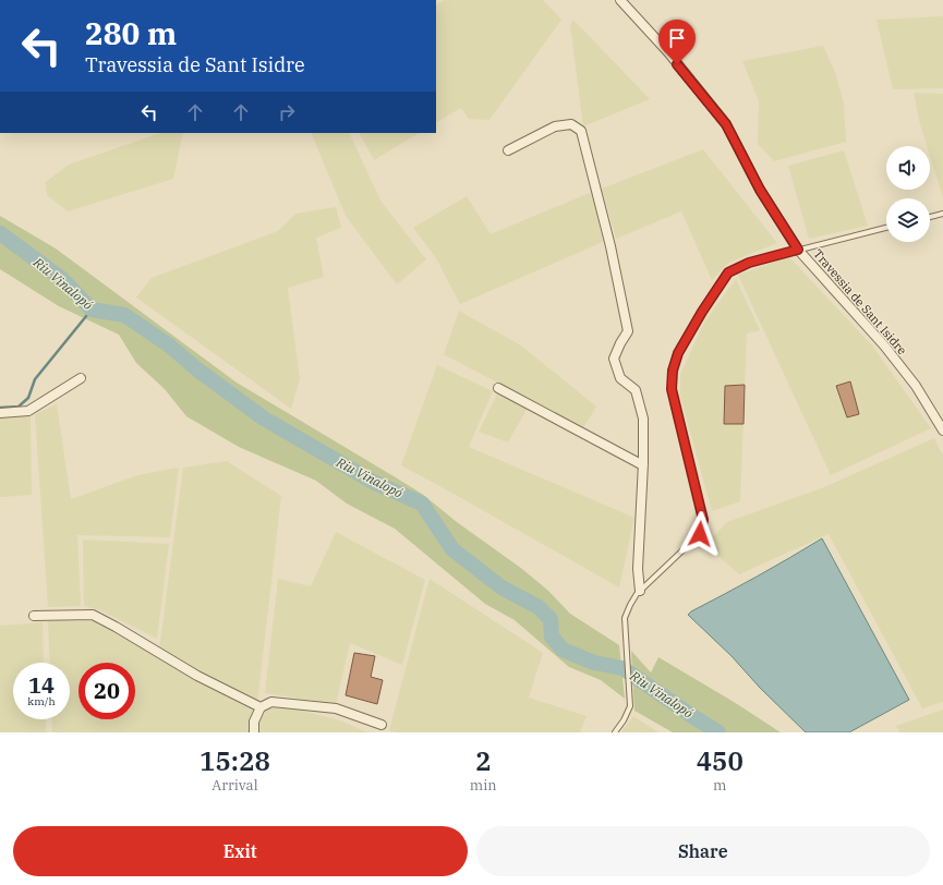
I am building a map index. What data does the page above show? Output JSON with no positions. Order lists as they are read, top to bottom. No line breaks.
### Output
{"streets":{"street":["Travessia de Sant Isidre"]},"water":["Riu Vinalopó"],"page":{"turn":["280 m","Travessia de Sant Isidre"],"speed":"14 km/h","limit":"20","eta":["15:28","Arrival","2","min","450","m"],"buttons":["Exit","Share"]}}
